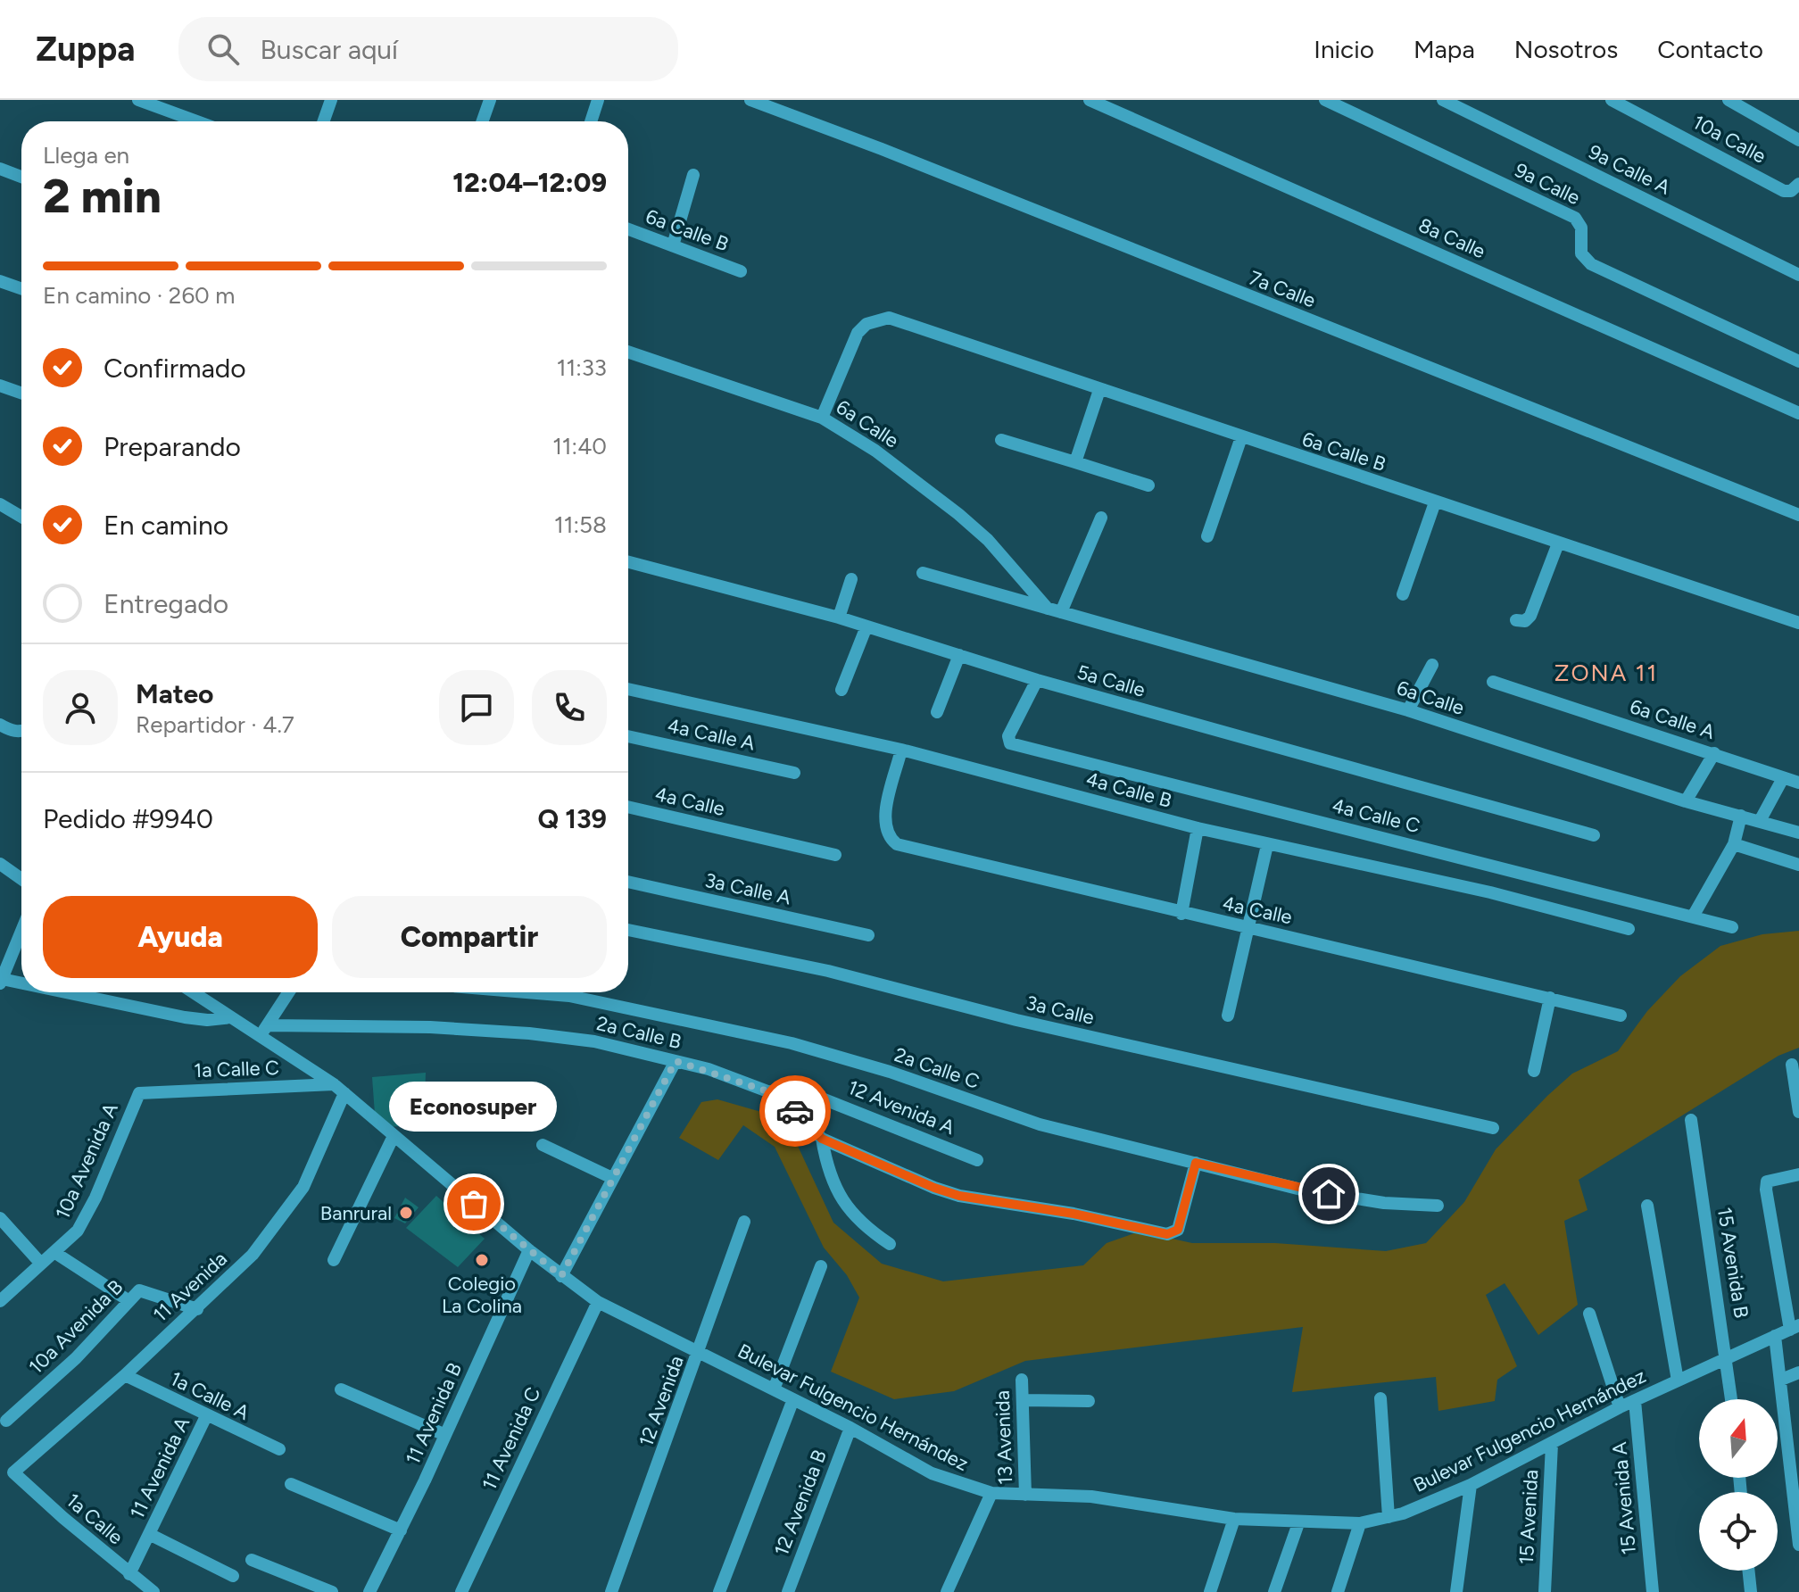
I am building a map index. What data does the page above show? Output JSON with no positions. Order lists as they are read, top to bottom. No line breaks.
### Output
{"streets":{"street":["10a Calle","9a Calle A","9a Calle","6a Calle B","8a Calle","7a Calle","6a Calle","5a Calle","6a Calle A","4a Calle A","4a Calle B","4a Calle","4a Calle C","3a Calle A","3a Calle","2a Calle B","2a Calle C","1a Calle C","12 Avenida A","10a Avenida A","15 Avenida B","11 Avenida","10a Avenida B","1a Calle A","12 Avenida","Bulevar Fulgencio Hernández","11 Avenida B","13 Avenida","11 Avenida C","11 Avenida A","15 Avenida A","12 Avenida B","15 Avenida","1a Calle"]},"crossings":[["6a Calle B","6a Calle"],["5a Calle","4a Calle C"],["4a Calle B","4a Calle"],["2a Calle B","2a Calle C"],["2a Calle B","12 Avenida A"],["2a Calle B","Bulevar Fulgencio Hernández"],["1a Calle C","10a Avenida A"],["1a Calle C","11 Avenida"],["1a Calle C","Bulevar Fulgencio Hernández"],["15 Avenida B","Bulevar Fulgencio Hernández"],["11 Avenida","10a Avenida B"],["11 Avenida","1a Calle A"],["11 Avenida","Bulevar Fulgencio Hernández"],["11 Avenida","1a Calle"],["1a Calle A","11 Avenida A"],["12 Avenida","Bulevar Fulgencio Hernández"],["Bulevar Fulgencio Hernández","11 Avenida B"],["Bulevar Fulgencio Hernández","13 Avenida"],["Bulevar Fulgencio Hernández","11 Avenida C"],["Bulevar Fulgencio Hernández","15 Avenida A"],["Bulevar Fulgencio Hernández","12 Avenida B"],["Bulevar Fulgencio Hernández","15 Avenida"],["11 Avenida A","1a Calle"]],"districts":["ZONA 11"],"places":["Econosuper","Banrural","Colegio La Colina"],"north":"top","page":{"header":"Zuppa","search":"Buscar aquí","nav":["Inicio","Mapa","Nosotros","Contacto"],"heading":["2 min","Llega en","12:04–12:09"],"panel":["Mateo","Repartidor · 4.7","Pedido #9940","Q 139"],"bar":"En camino · 260 m","list":[["Confirmado","11:33"],["Preparando","11:40"],["En camino","11:58"],"Entregado"],"buttons":["Ayuda","Compartir"],"bubble":"Econosuper"}}
